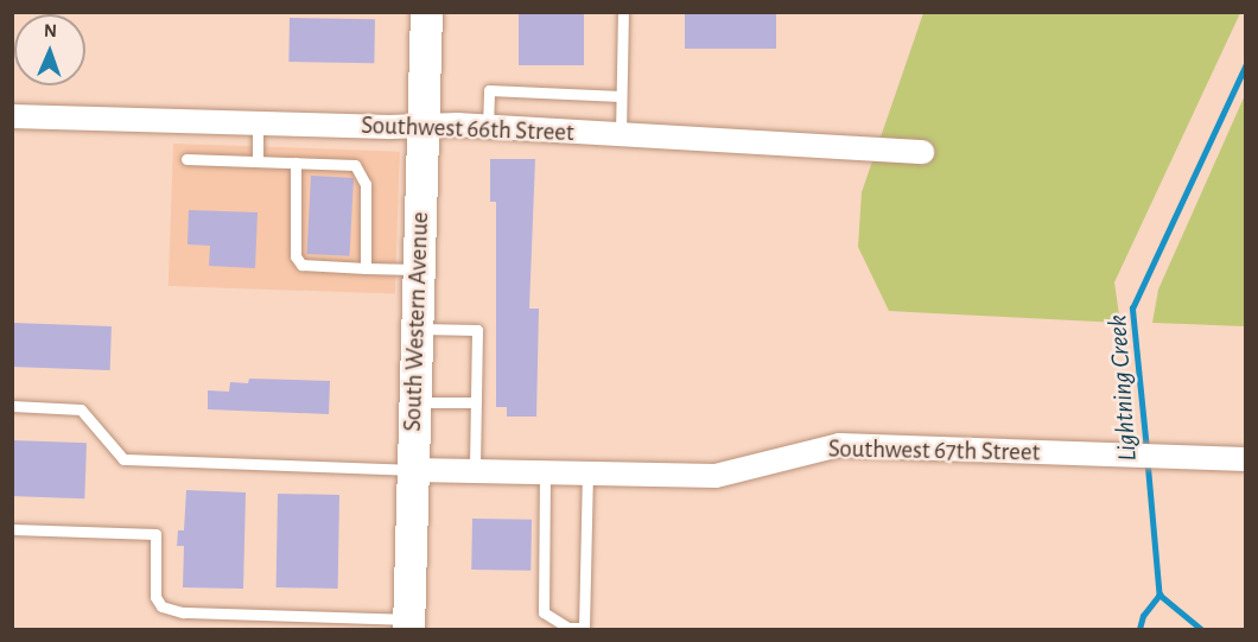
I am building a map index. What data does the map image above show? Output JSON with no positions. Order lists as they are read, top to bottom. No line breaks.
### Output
{"streets":{"main road":["South Western Avenue"],"street":["Southwest 66th Street","Southwest 67th Street"]},"crossings":[["Southwest 66th Street","South Western Avenue"],["South Western Avenue","Southwest 67th Street"]],"water":["Lightning Creek"],"north":"top"}
